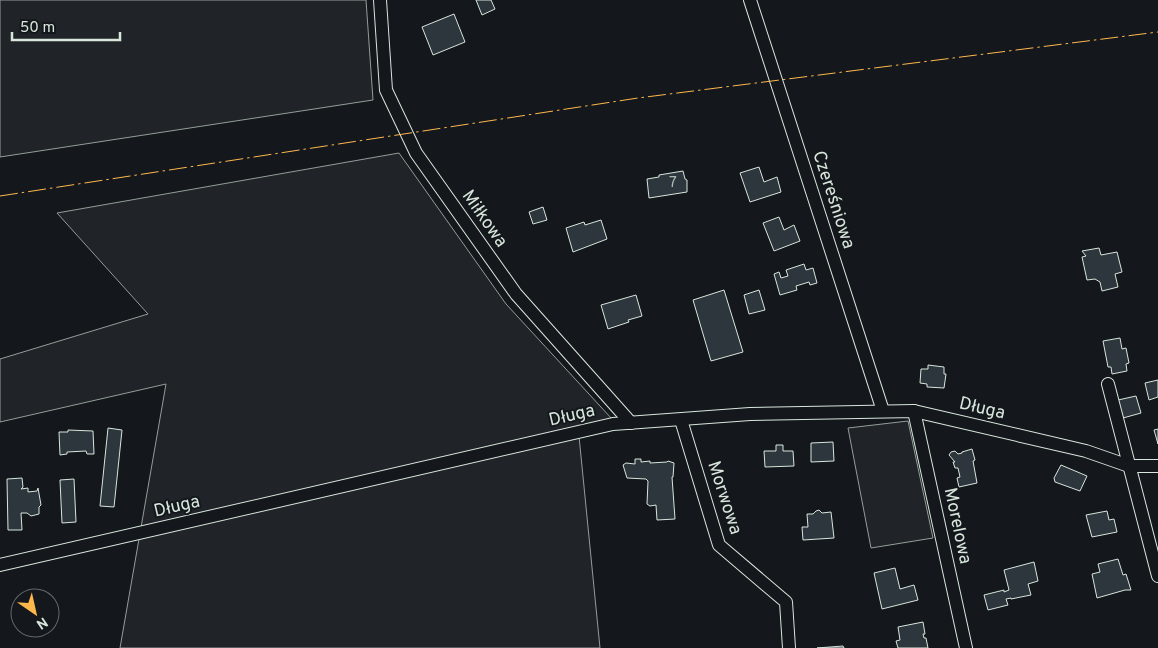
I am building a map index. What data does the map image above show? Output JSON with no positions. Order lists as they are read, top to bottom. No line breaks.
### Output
{"streets":{"street":["Czereśniowa","Miłkowa","Długa","Morwowa","Morelowa"]},"crossings":[["Czereśniowa","Długa"],["Miłkowa","Długa"],["Długa","Morwowa"],["Długa","Morelowa"]],"house_numbers":["7"],"scale_bar":"50 m","north":"bottom right"}
